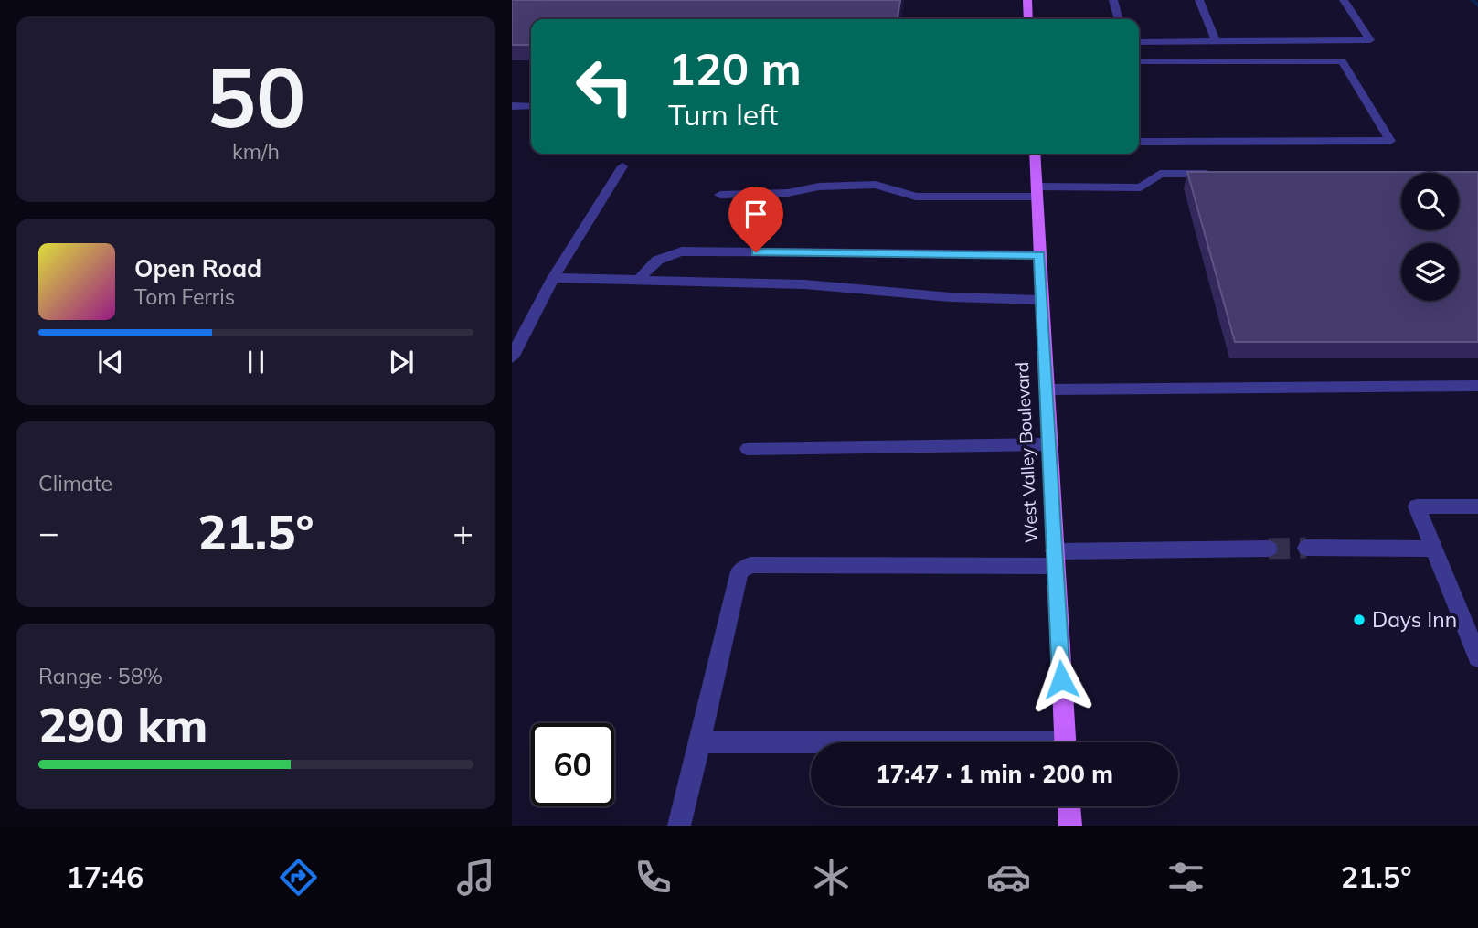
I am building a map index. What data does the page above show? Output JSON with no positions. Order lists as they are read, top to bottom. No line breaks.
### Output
{"streets":{"main road":["West Valley Boulevard"]},"places":["Days Inn"],"page":{"tile":[["50","km/h"],"Climate",["Range · 58%","290 km"]],"turn":["120 m","Turn left"],"song":["Open Road","Tom Ferris"],"heat":["−","21.5°","+"],"limit":"60","trip":"17:47 · 1 min · 200 m","tabs":["17:46","21.5°"]}}
